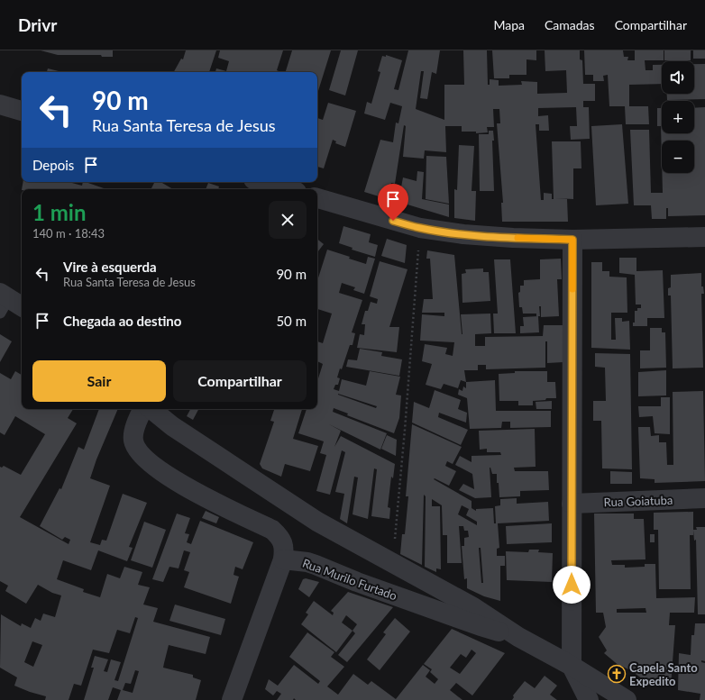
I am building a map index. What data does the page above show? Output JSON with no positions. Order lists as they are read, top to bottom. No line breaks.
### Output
{"streets":{"street":["Rua Goiatuba","Rua Murilo Furtado"]},"places":{"church":["Capela Santo Expedito"]},"page":{"header":"Drivr","nav":["Mapa","Camadas","Compartilhar"],"map_buttons":["+","−"],"turn":["90 m","Rua Santa Teresa de Jesus"],"then":"Depois","heading":["1 min","140 m · 18:43"],"list":[{"name":"Vire à esquerda","note":"Rua Santa Teresa de Jesus","value":"90 m"},{"name":"Chegada ao destino","value":"50 m"}],"buttons":["Sair","Compartilhar"]}}
